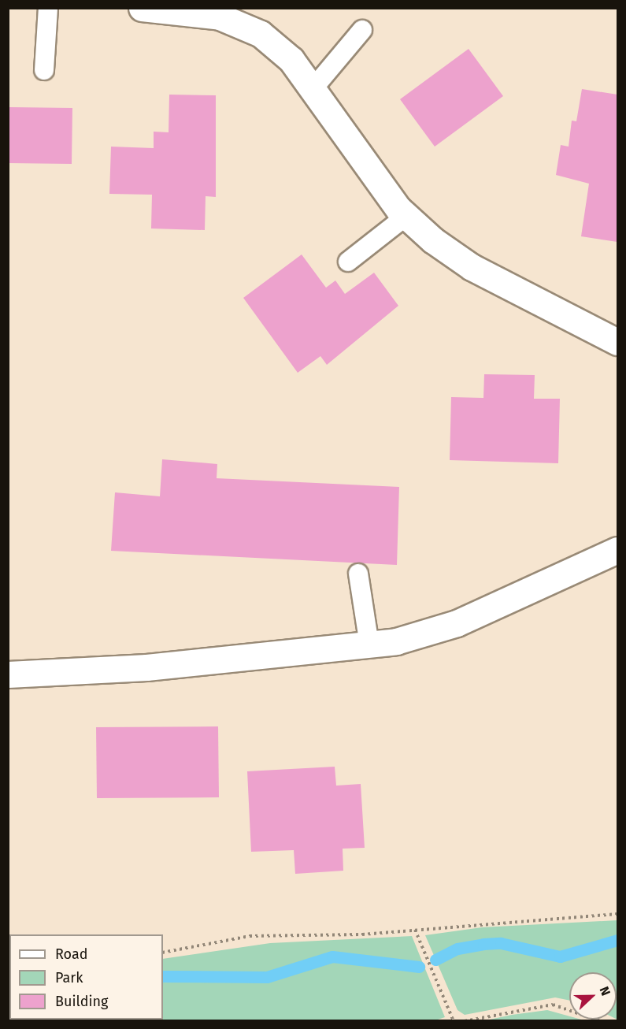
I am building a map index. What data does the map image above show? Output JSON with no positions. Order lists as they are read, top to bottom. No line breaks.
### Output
{"legend":["Road","Park","Building"],"north":"right"}
